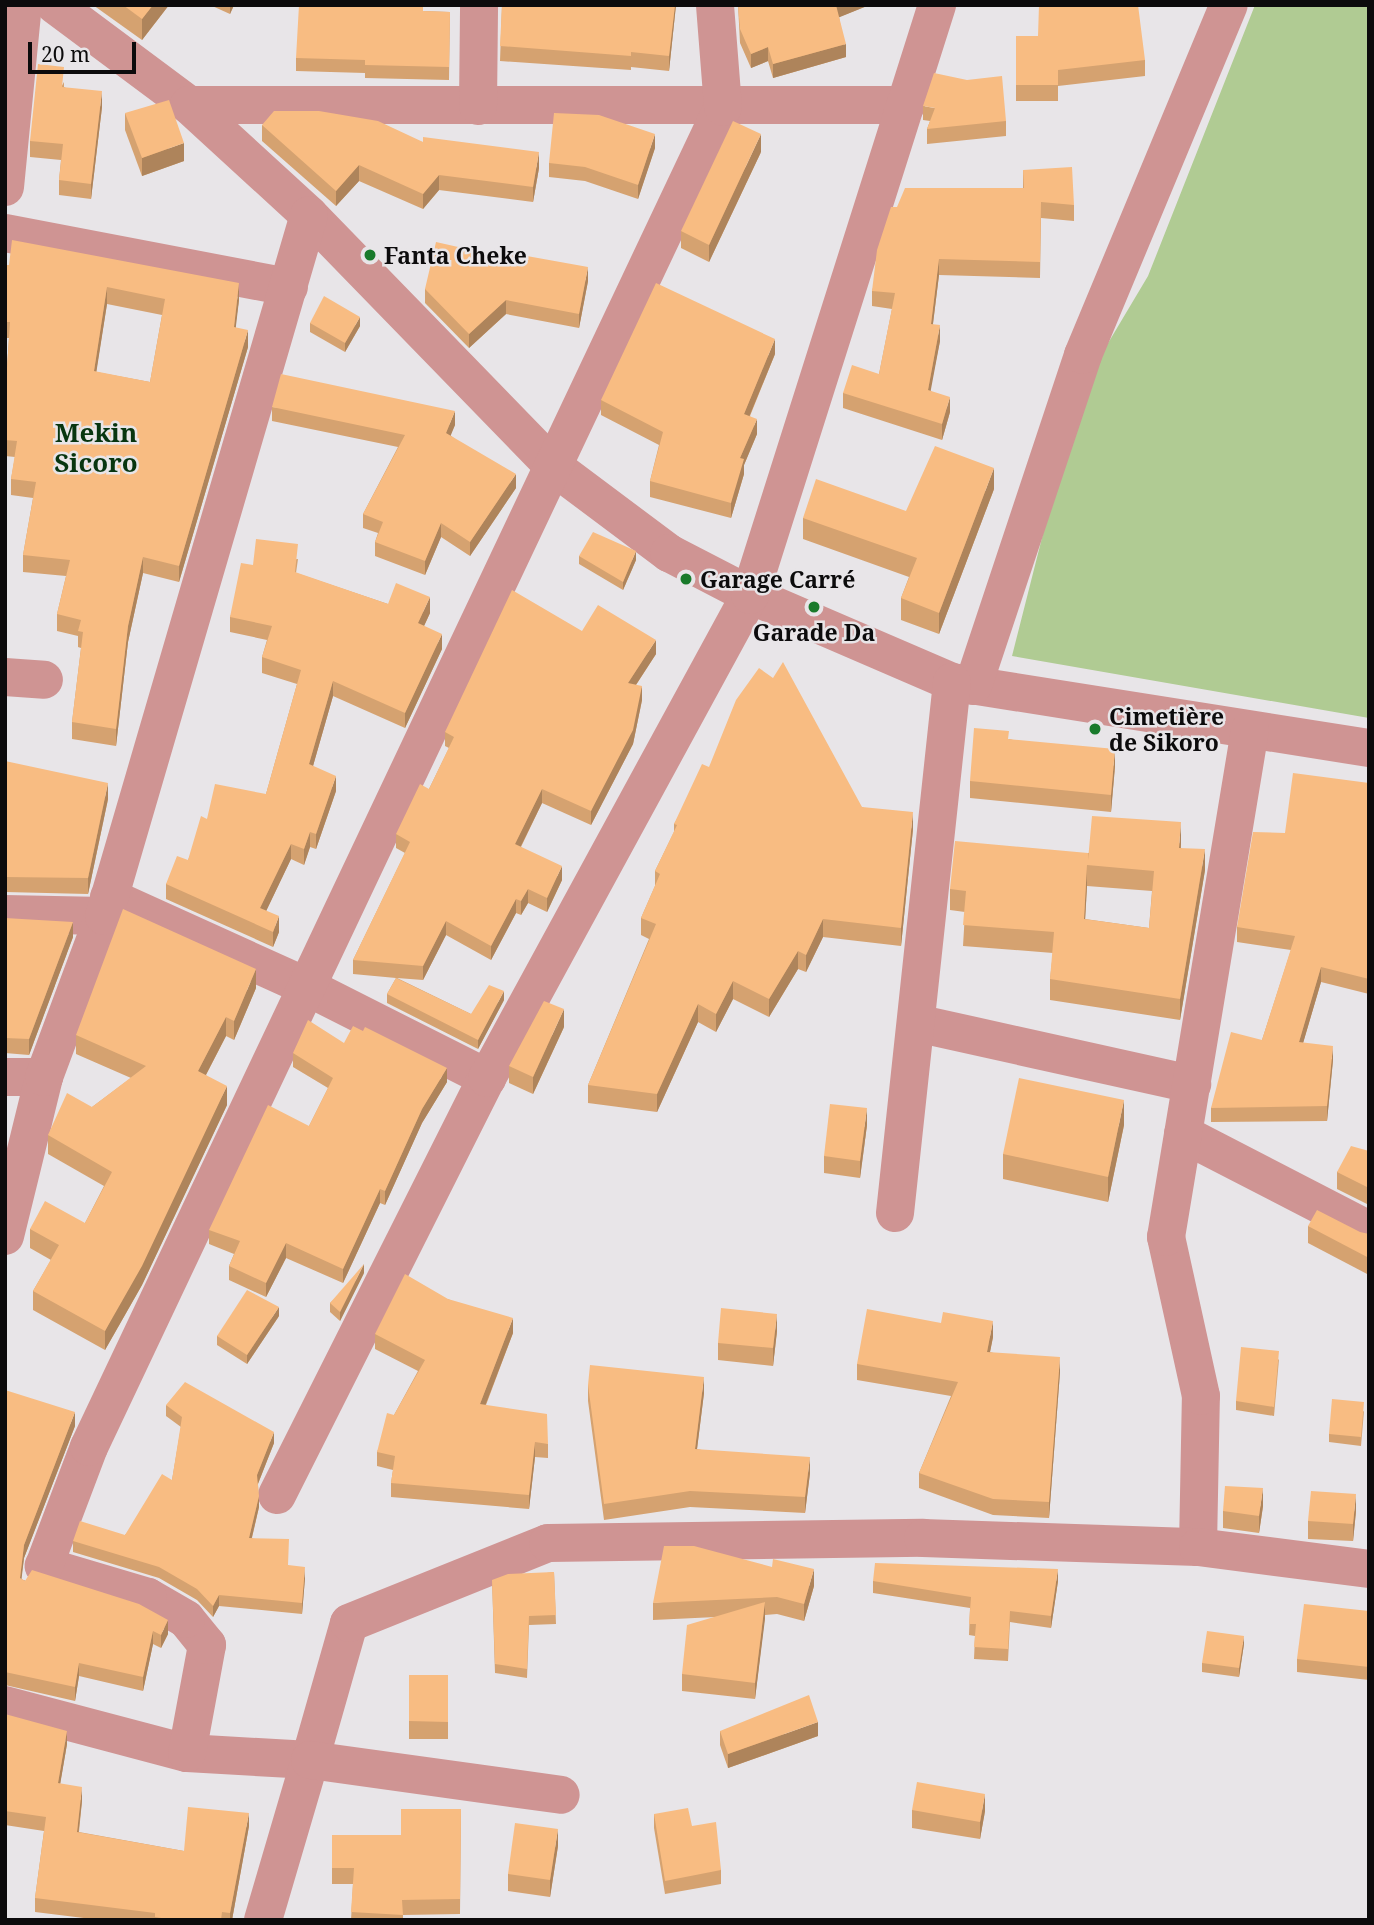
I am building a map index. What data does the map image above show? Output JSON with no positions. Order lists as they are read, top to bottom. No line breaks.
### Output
{"districts":["Mekin Sicoro"],"places":["Fanta Cheke","Garage Carré","Garade Da","Cimetière de Sikoro"],"scale_bar":"20 m"}
